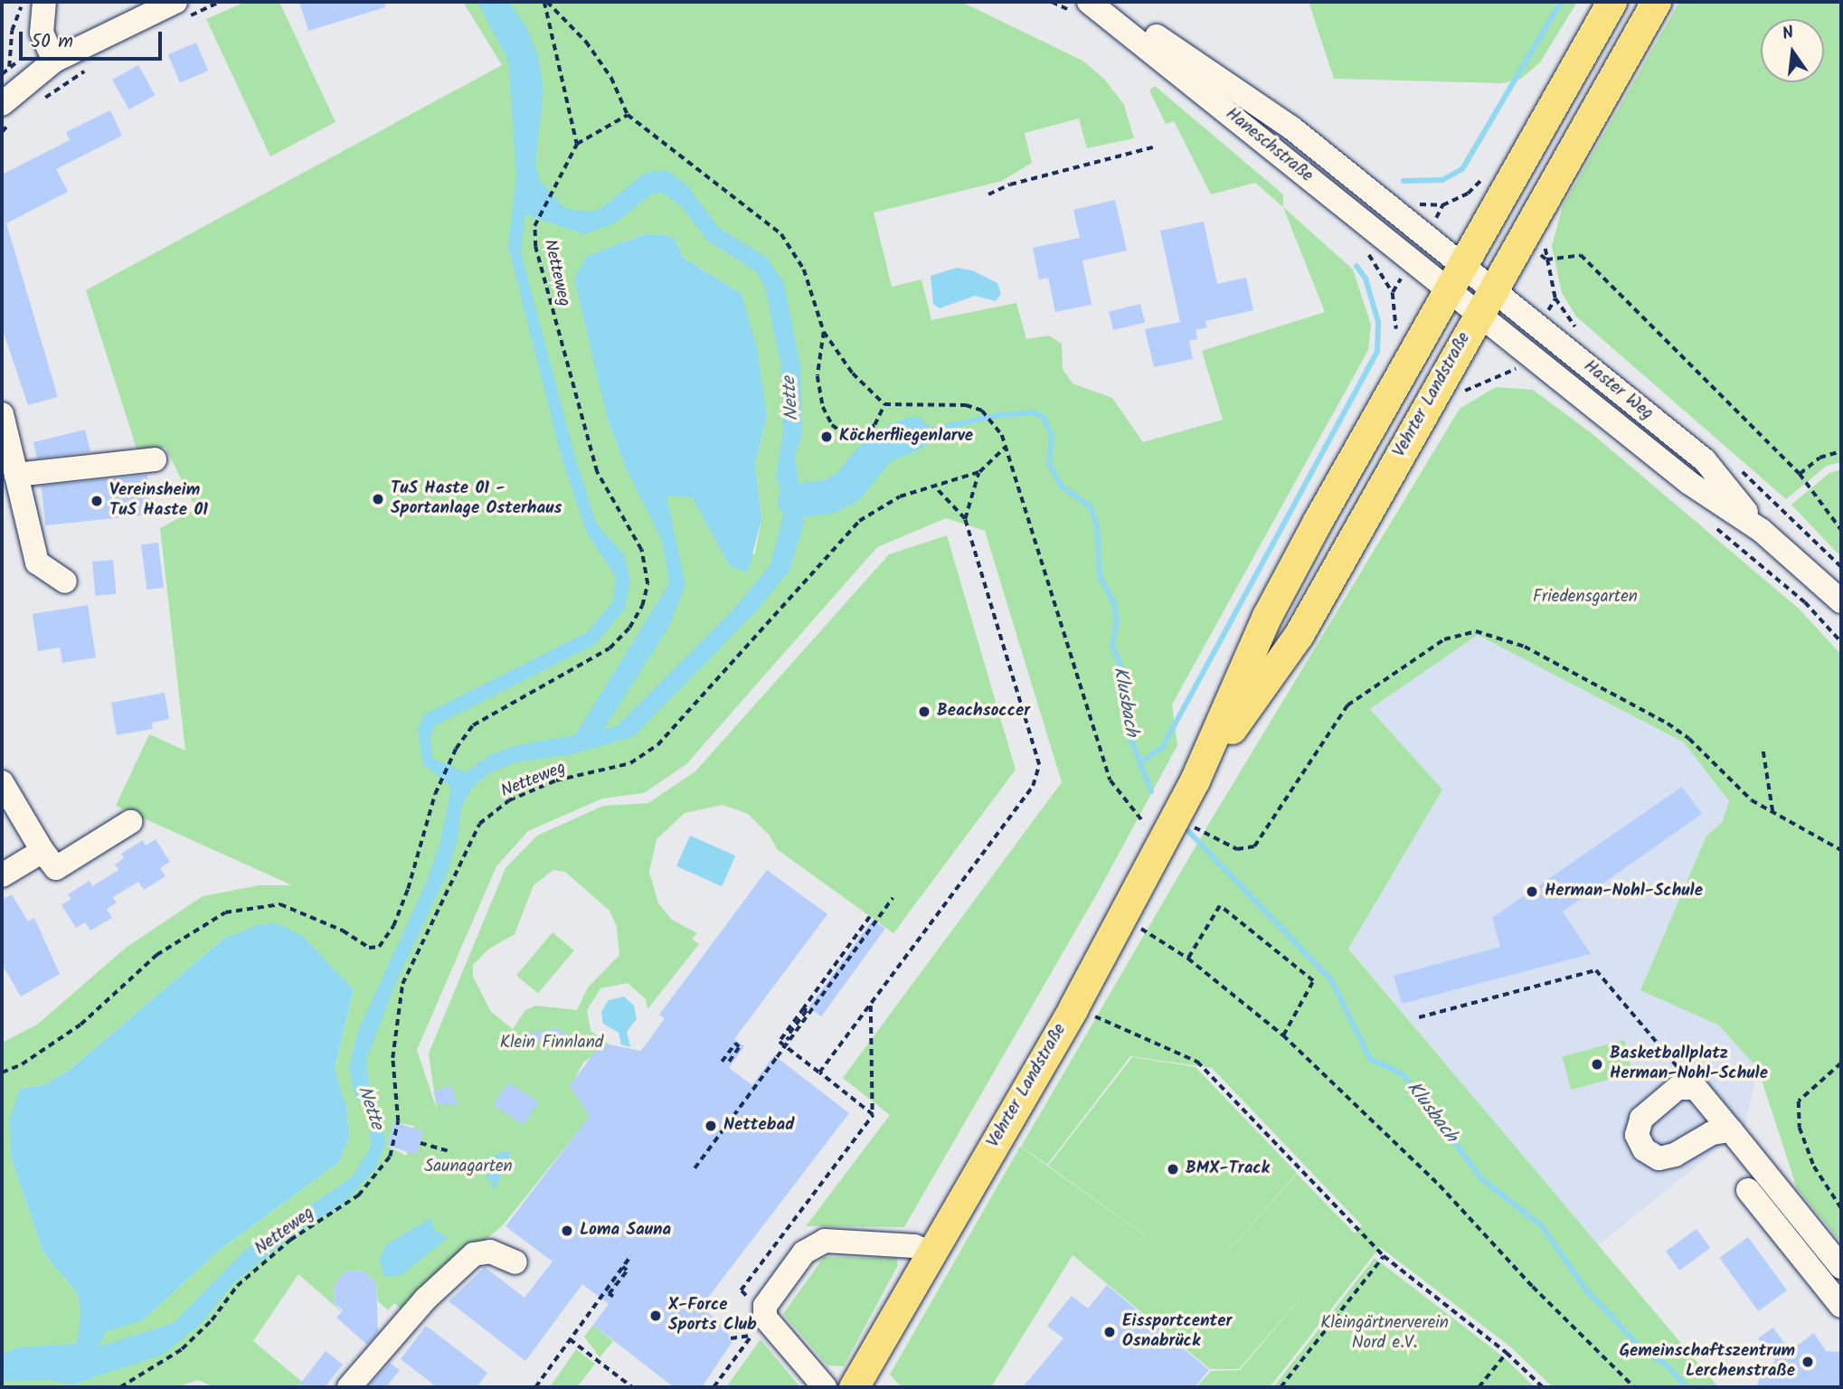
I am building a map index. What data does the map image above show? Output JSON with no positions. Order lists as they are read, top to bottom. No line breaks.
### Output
{"streets":{"main road":["Vehrter Landstraße"],"street":["Haneschstraße","Haster Weg"],"path":["Netteweg"]},"crossings":[["Haneschstraße","Haster Weg"],["Haneschstraße","Vehrter Landstraße"],["Haster Weg","Vehrter Landstraße"]],"water":["Nette","Klusbach"],"parks":["Friedensgarten","Klein Finnland","Saunagarten","Kleingärtnerverein Nord e.V."],"places":["Köcherfliegenlarve","TuS Haste 01 - Sportanlage Osterhaus","Vereinsheim TuS Haste 01","Beachsoccer","Herman-Nohl-Schule","Basketballplatz Herman-Nohl-Schule","Nettebad","BMX-Track","Loma Sauna","X-Force Sports Club","Eissportcenter Osnabrück","Gemeinschaftszentrum Lerchenstraße"],"scale_bar":"50 m","north":"top"}
